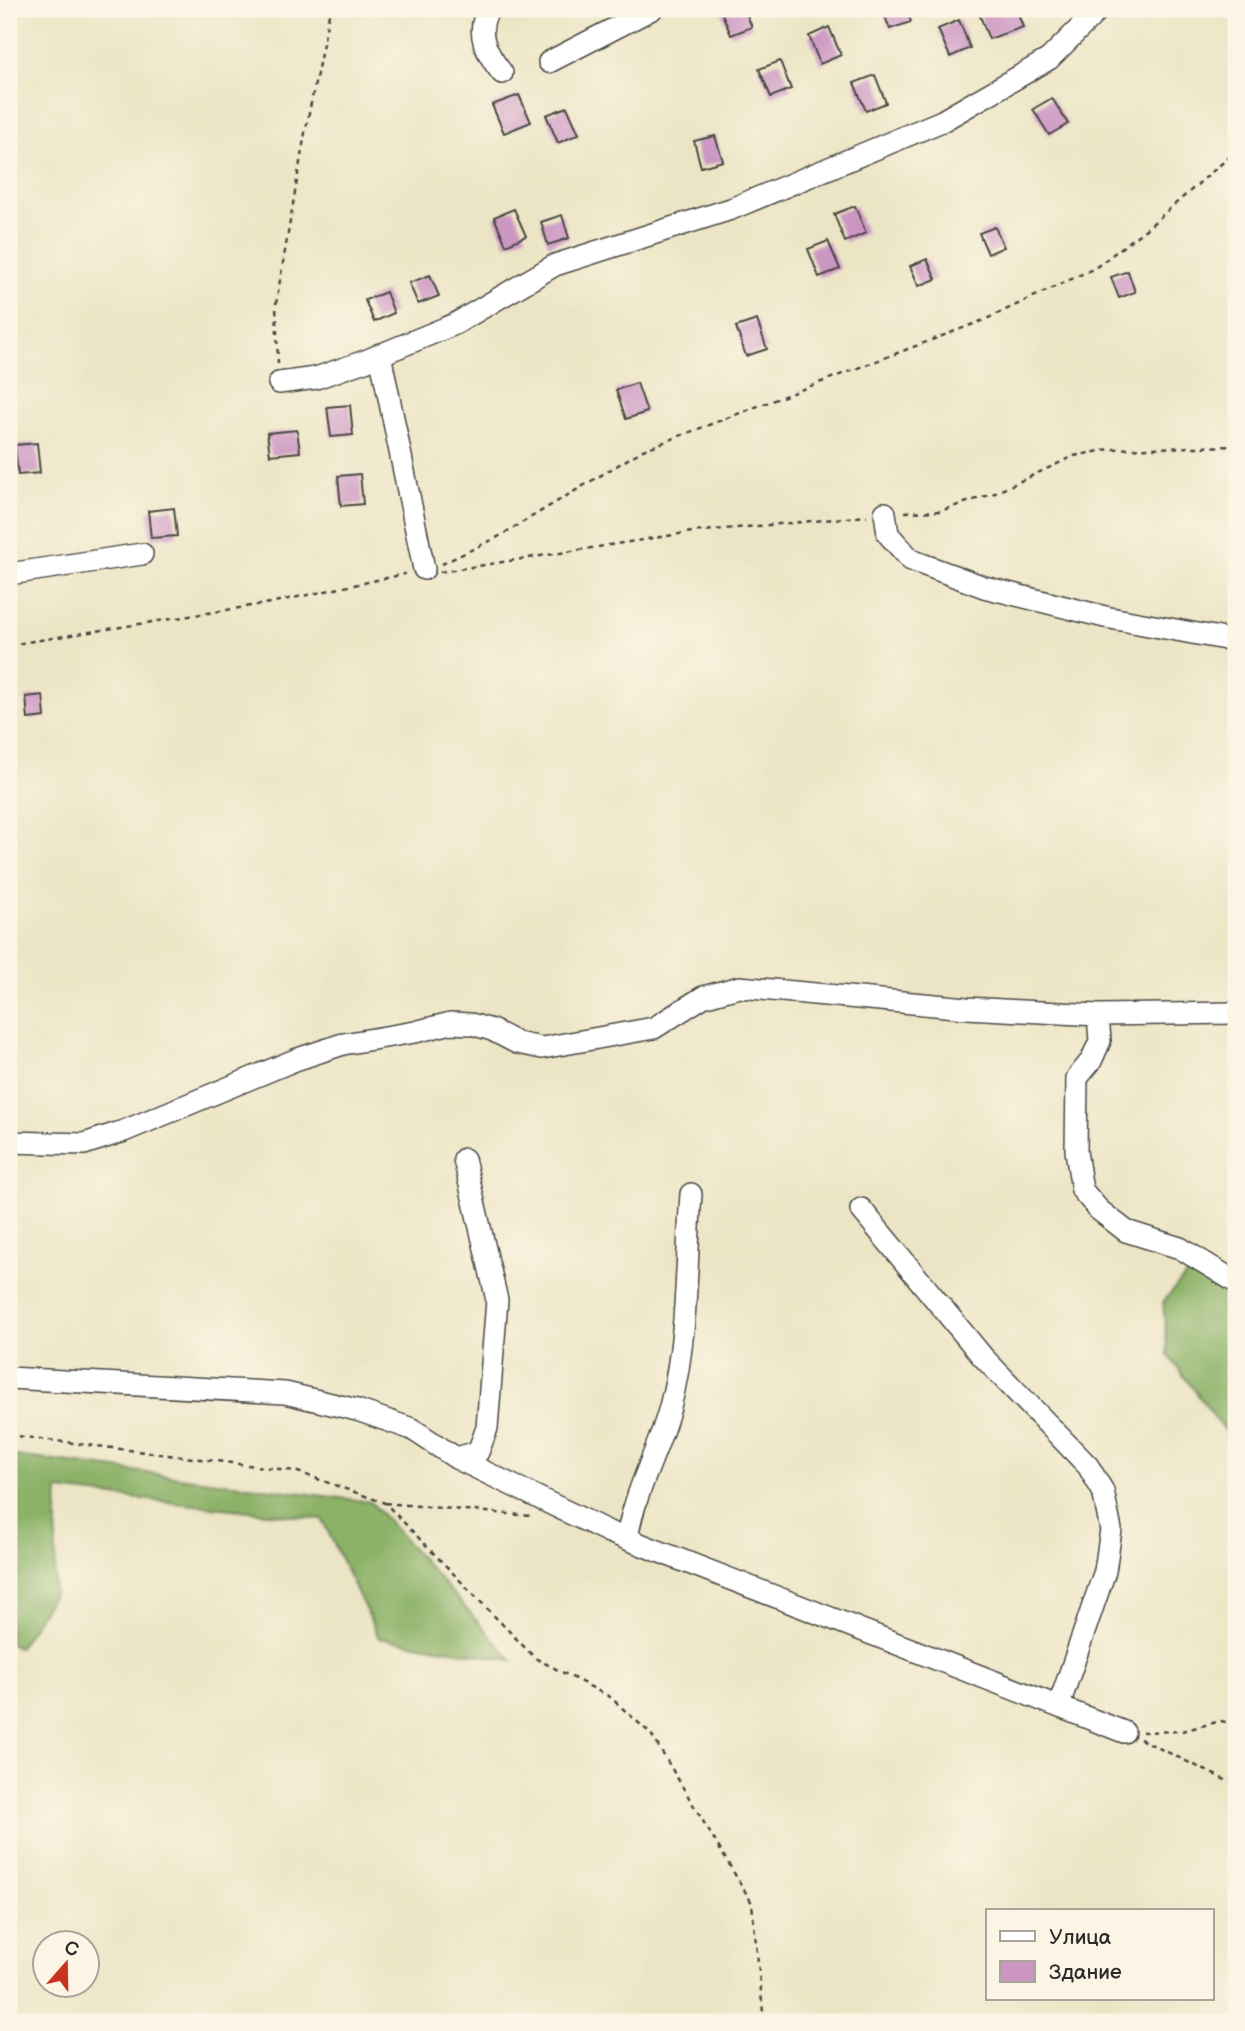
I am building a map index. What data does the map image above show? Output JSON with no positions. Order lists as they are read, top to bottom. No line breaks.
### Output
{"legend":["Улица","Здание"],"north":"top"}
